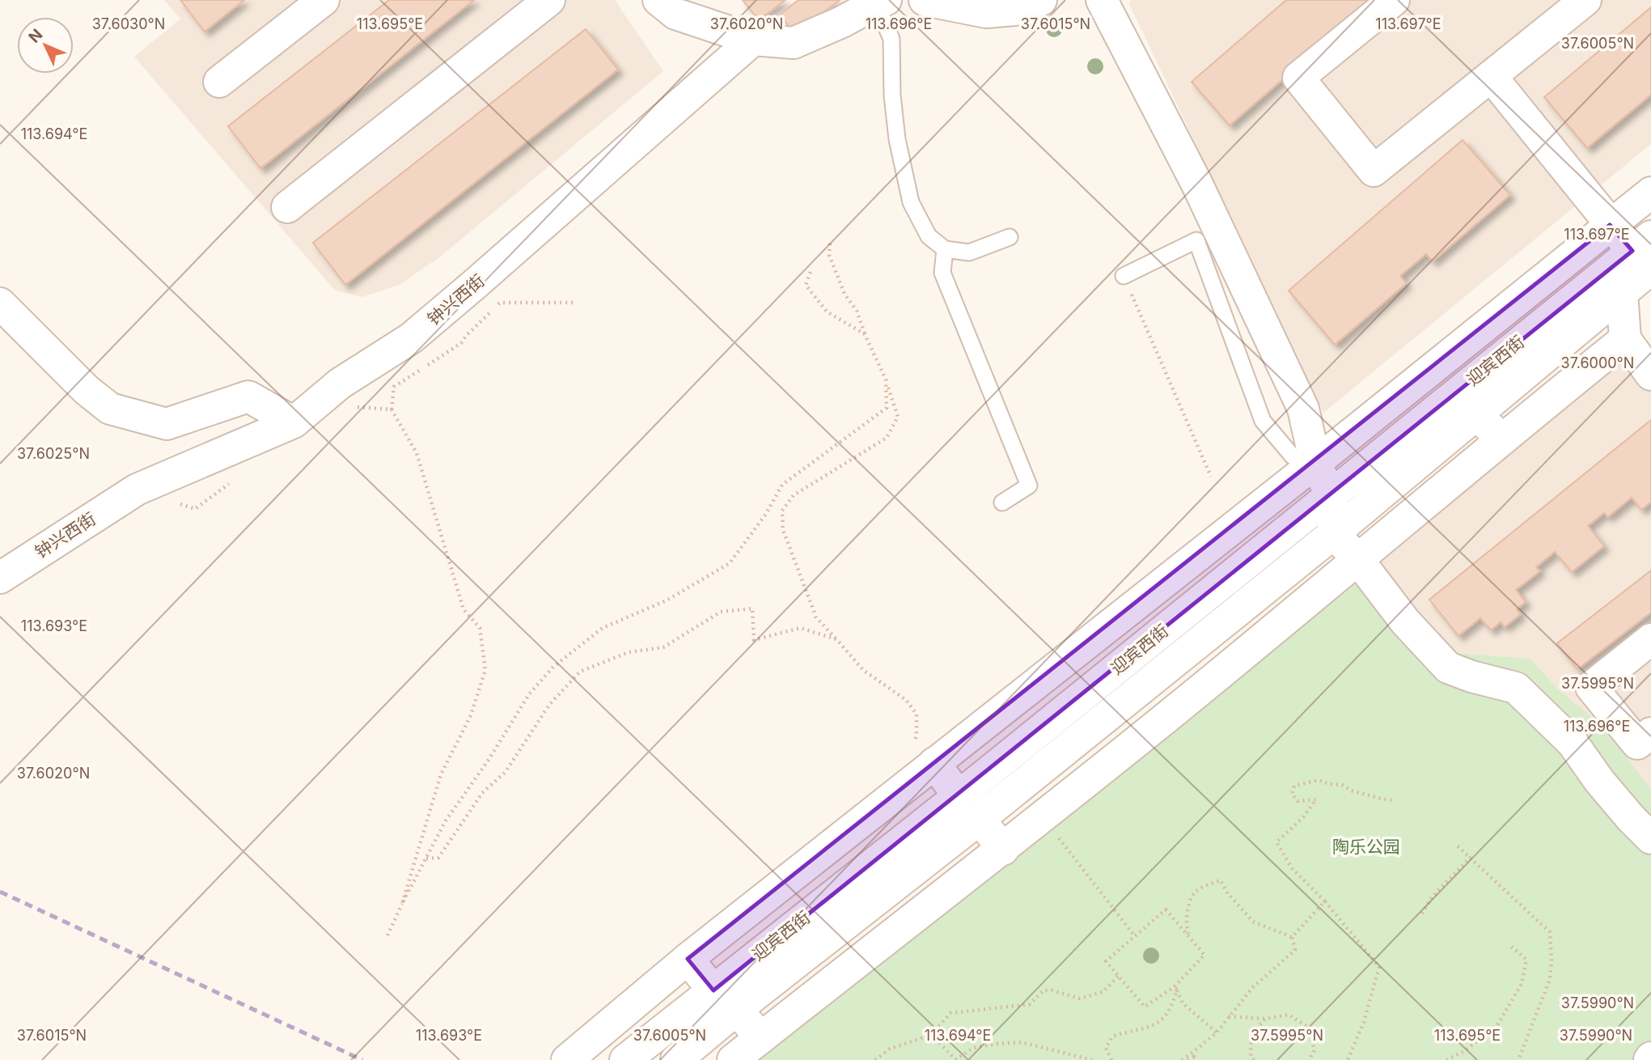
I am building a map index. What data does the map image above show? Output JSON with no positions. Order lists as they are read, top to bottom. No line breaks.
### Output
{"streets":{"street":["钟兴西街","迎宾西街"]},"parks":["陶乐公园"],"north":"top left","coordinates":["113.695°E","113.696°E","113.697°E","37.6030°N","37.6020°N","37.6015°N","37.6005°N","113.694°E","37.6000°N","37.6025°N","113.693°E","37.5995°N","37.5990°N"]}
